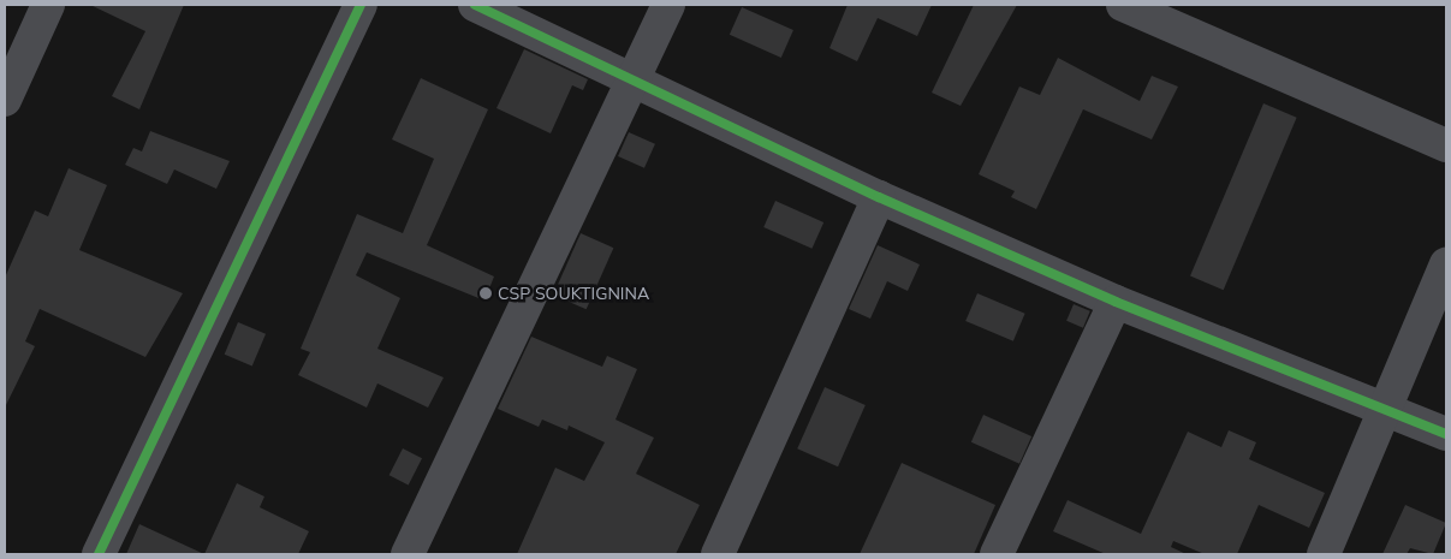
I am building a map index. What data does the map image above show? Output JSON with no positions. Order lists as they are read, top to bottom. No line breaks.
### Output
{"places":["CSP SOUKTIGNINA"]}
